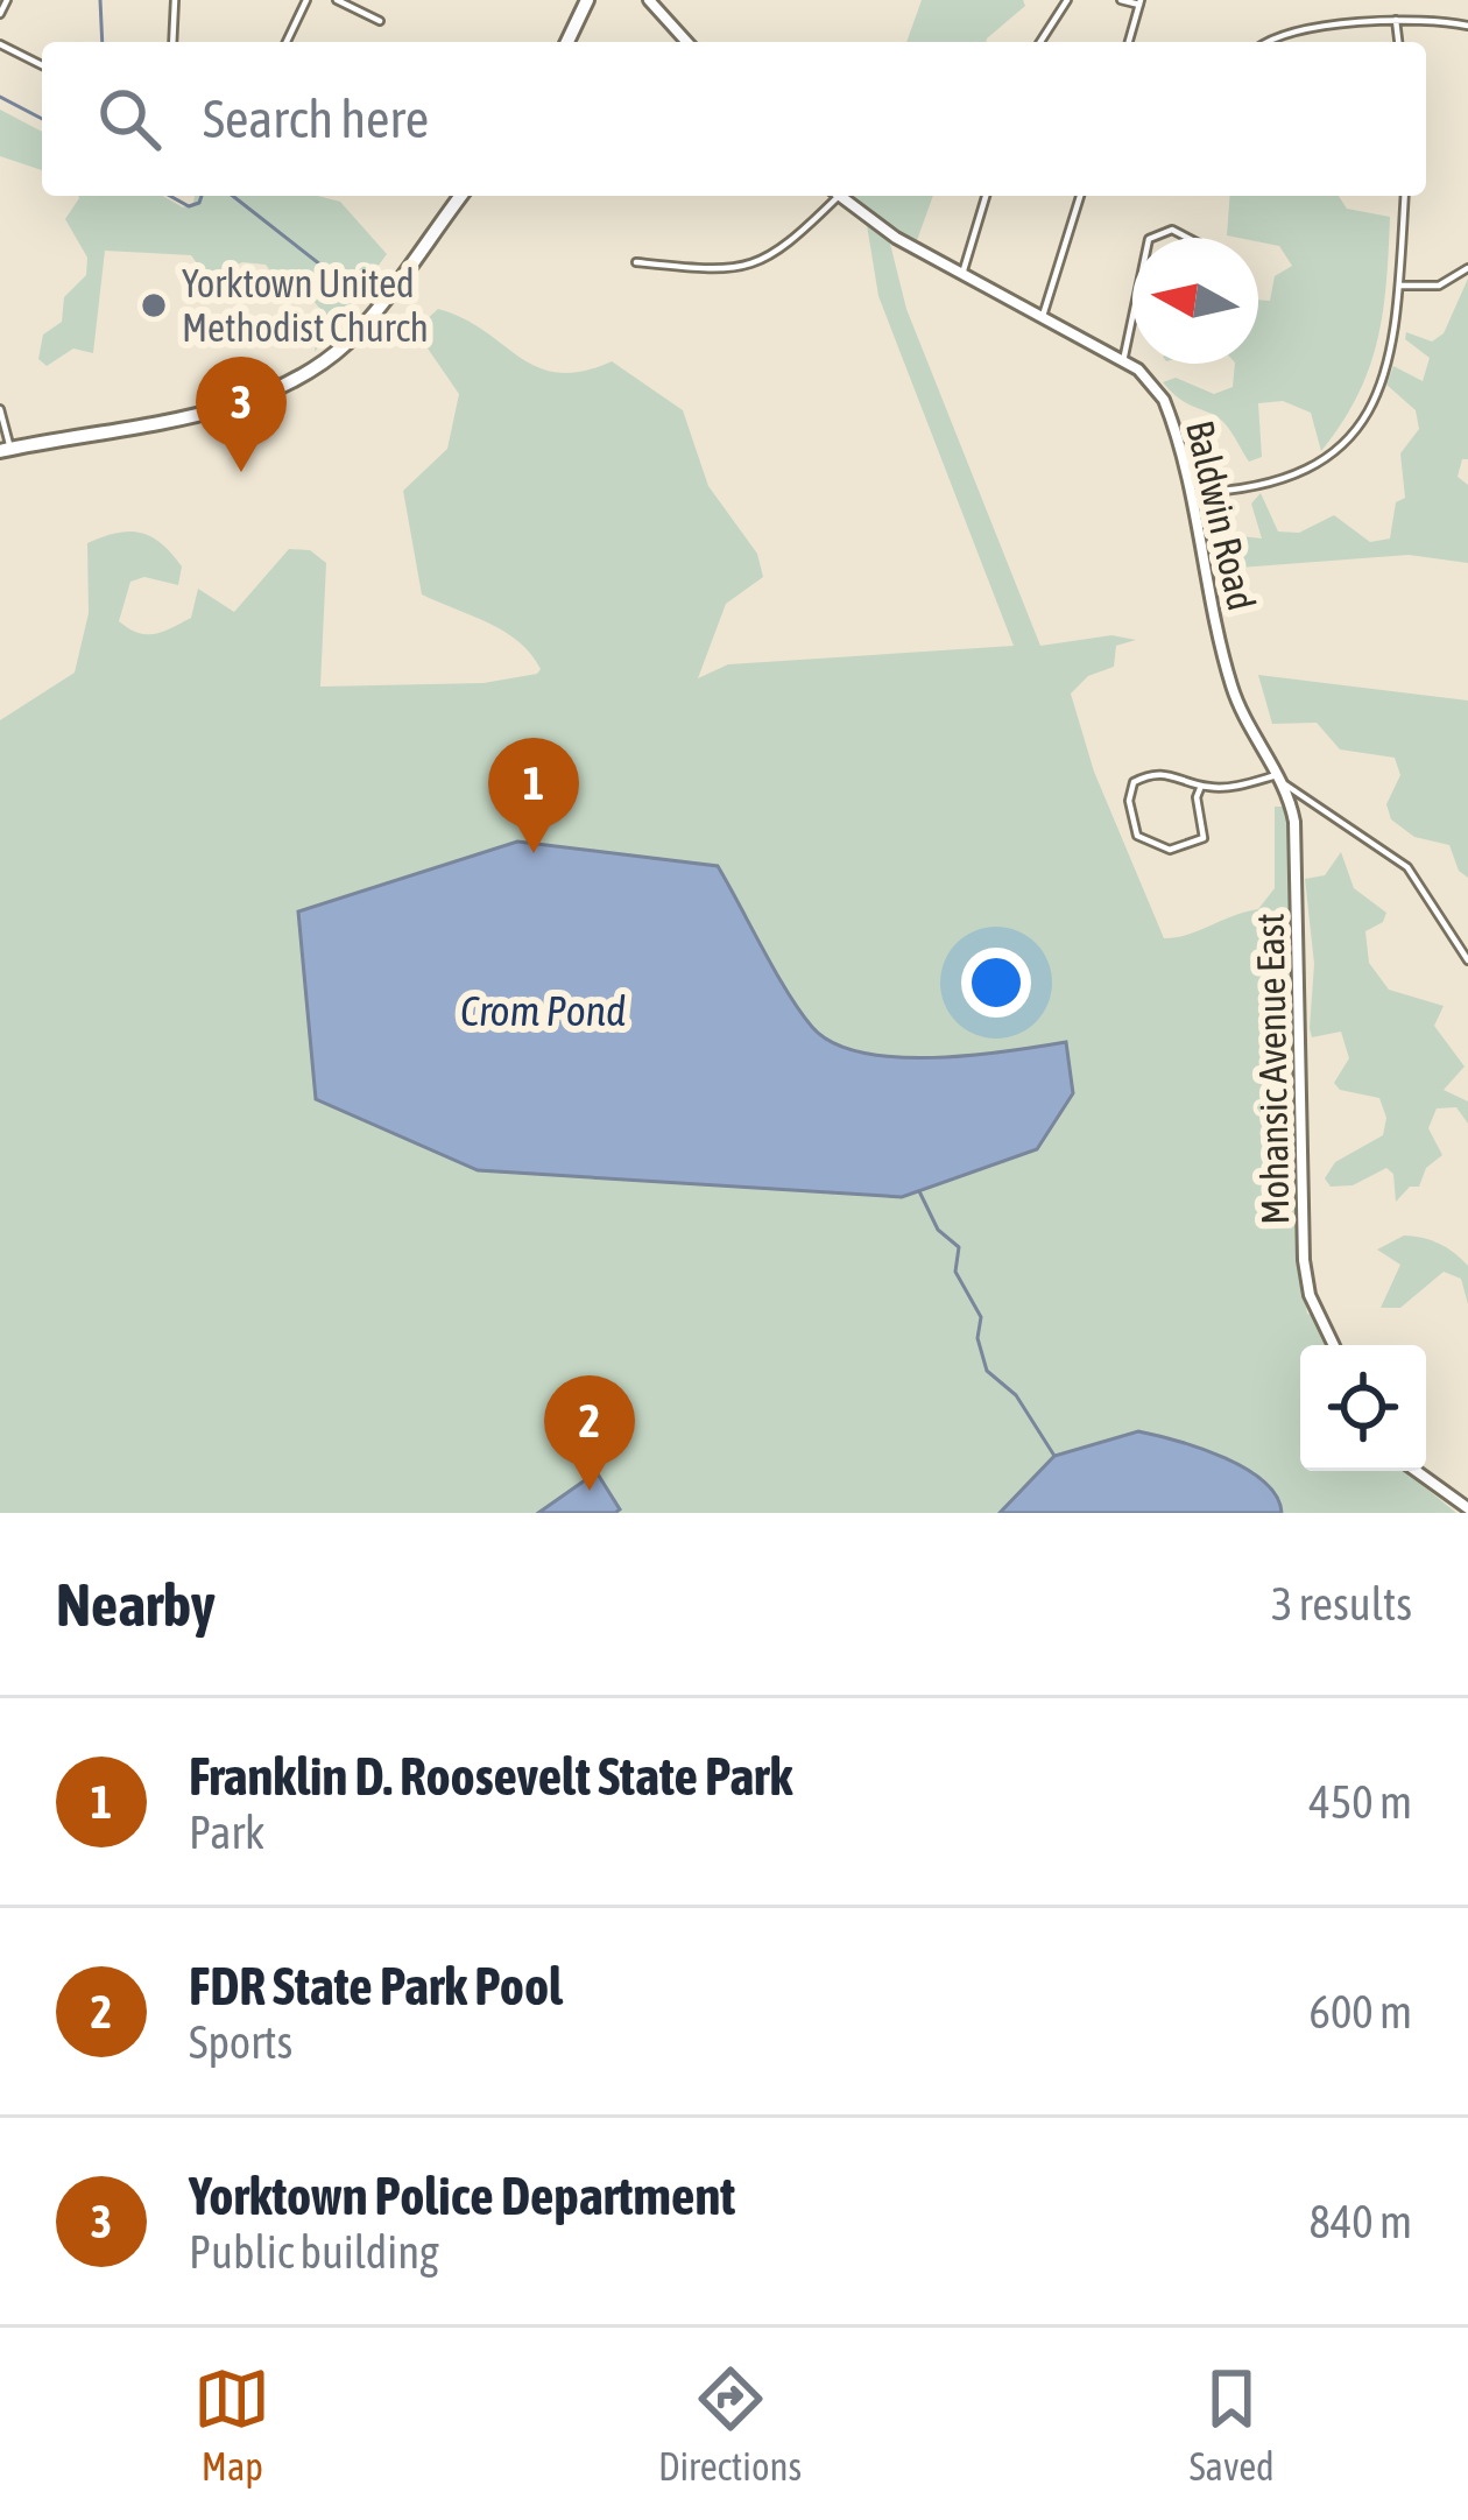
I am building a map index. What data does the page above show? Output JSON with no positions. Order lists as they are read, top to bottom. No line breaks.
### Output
{"streets":{"street":["Baldwin Road","Mohansic Avenue East"]},"crossings":[["Baldwin Road","Mohansic Avenue East"]],"water":["Crom Pond"],"places":["Yorktown United Methodist Church"],"north":"left","page":{"search":"Search here","pins":["3","1","2"],"heading":["Nearby","3 results"],"list":[{"mark":"1","name":"Franklin D. Roosevelt State Park","note":"Park","value":"450 m"},{"mark":"2","name":"FDR State Park Pool","note":"Sports","value":"600 m"},{"mark":"3","name":"Yorktown Police Department","note":"Public building","value":"840 m"}],"nav":["Map","Directions","Saved"]}}
